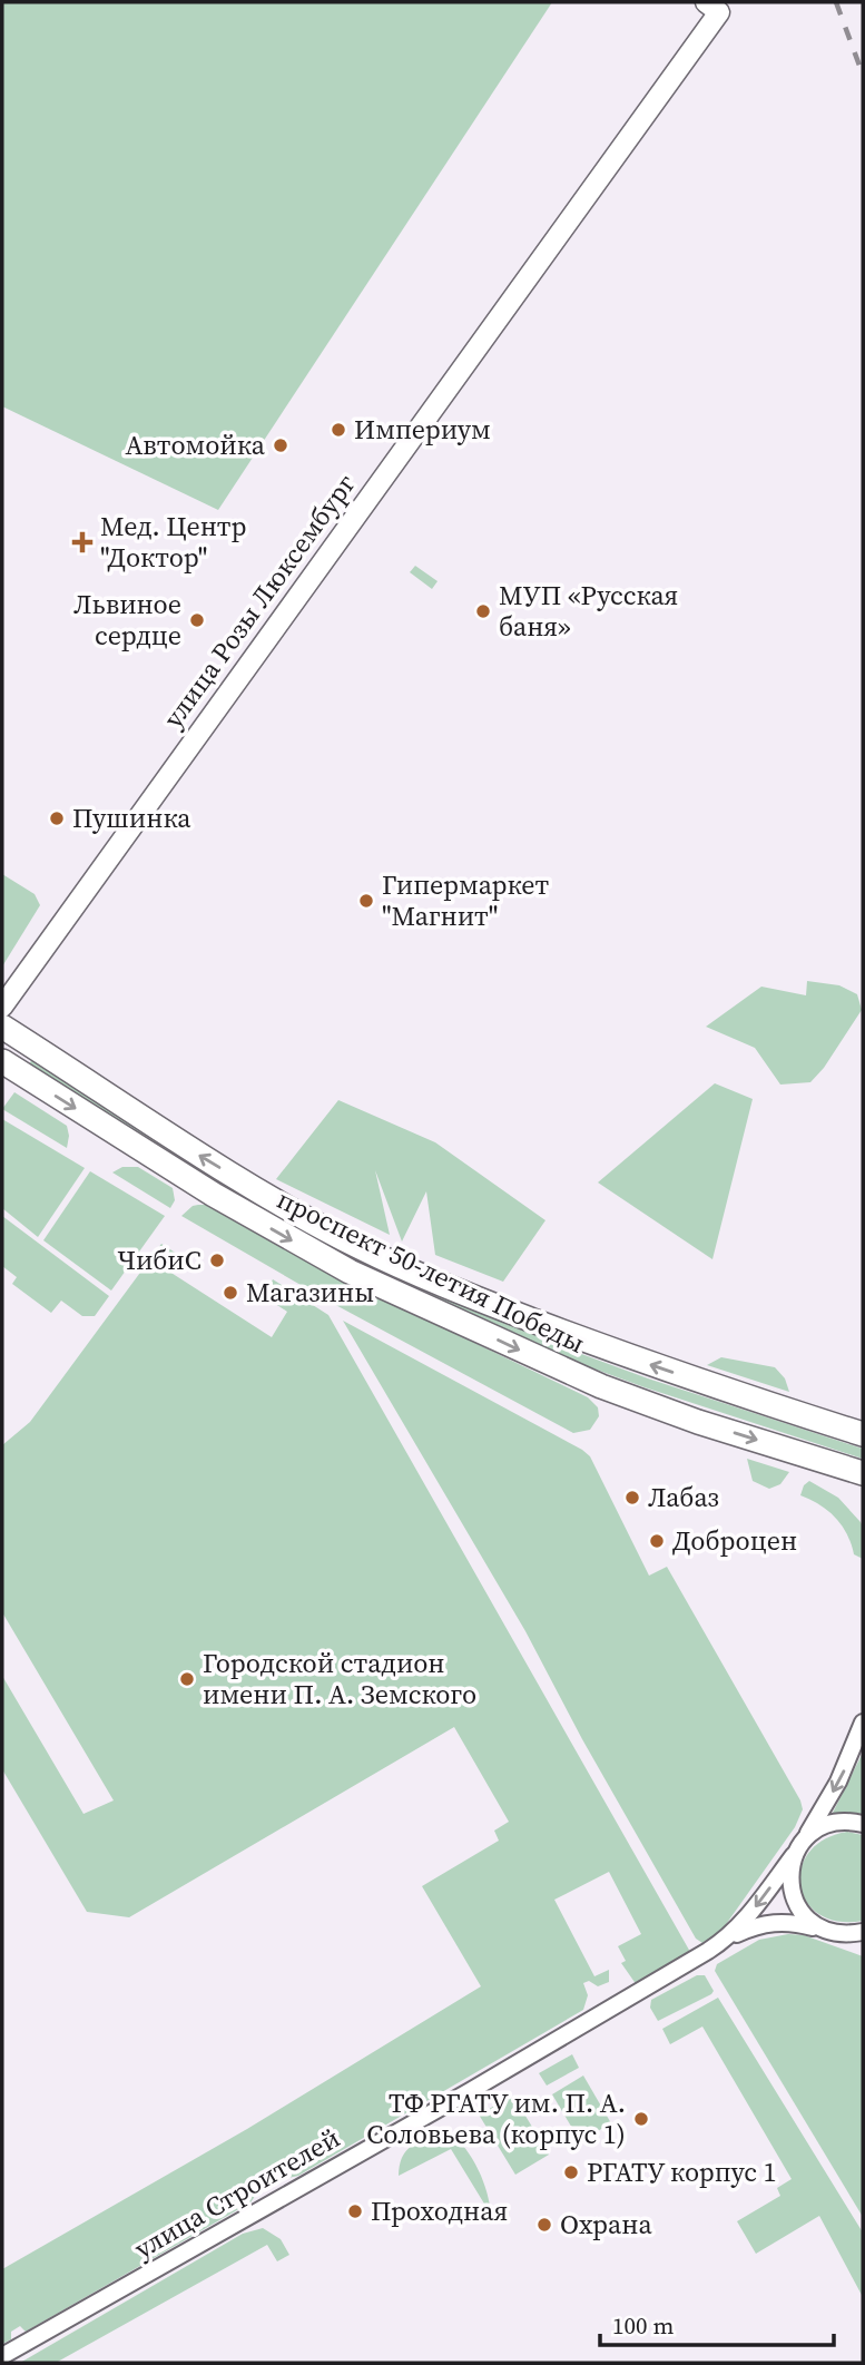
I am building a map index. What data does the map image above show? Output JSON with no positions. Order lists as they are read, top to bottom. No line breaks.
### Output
{"streets":{"main road":["проспект 50-летия Победы"],"street":["улица Розы Люксембург","улица Строителей"]},"places":{"other":["Империум","Автомойка","МУП «Русская баня»","Львиное сердце","Пушинка","Гипермаркет \"Магнит\"","ЧибиС","Магазины","Лабаз","Доброцен","Городской стадион имени П. А. Земского","ТФ РГАТУ им. П. А. Соловьева (корпус 1)","РГАТУ корпус 1","Проходная","Охрана"],"health":["Мед. Центр \"Доктор\""]},"scale_bar":"100 m"}
